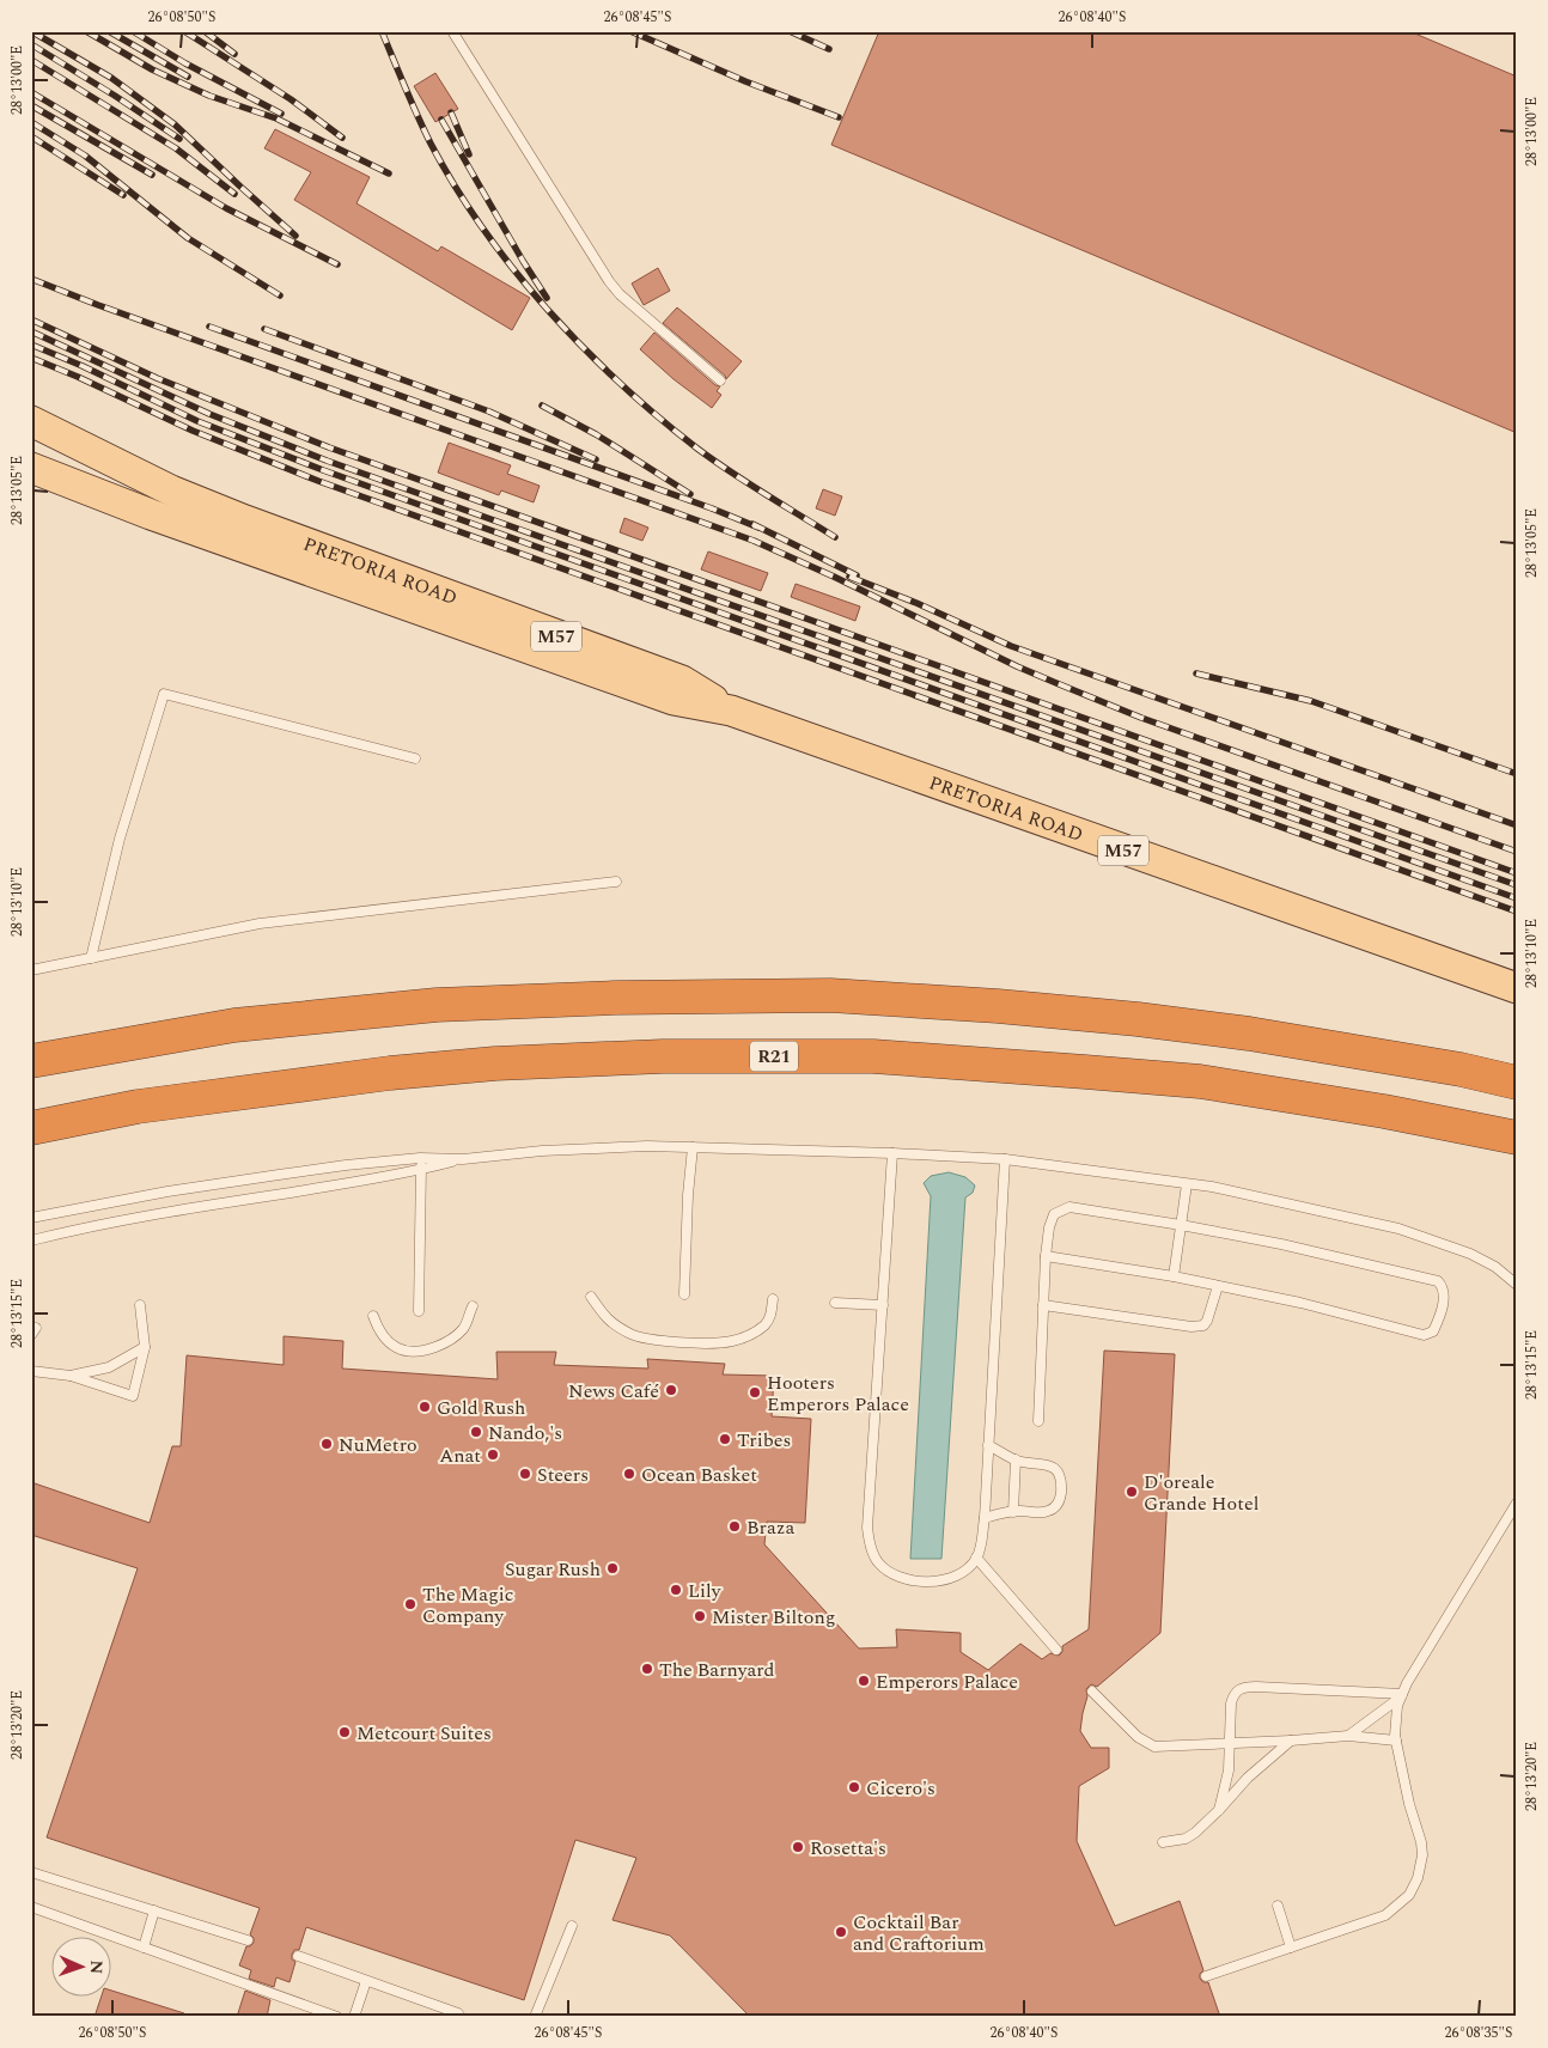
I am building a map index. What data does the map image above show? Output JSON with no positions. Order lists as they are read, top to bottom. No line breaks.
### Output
{"streets":{"highway":["R21"],"main road":["PRETORIA ROAD","M57"]},"places":["News Café","Hooters Emperors Palace","Gold Rush","Nando,'s","Tribes","NuMetro","Anat","Steers","Ocean Basket","D'oreale Grande Hotel","Braza","Sugar Rush","Lily","The Magic Company","Mister Biltong","The Barnyard","Emperors Palace","Metcourt Suites","Cicero's","Rosetta's","Cocktail Bar and Craftorium"],"north":"right","coordinates":["26°08'50\"S","26°08'45\"S","26°08'40\"S","28°13'00\"E","28°13'05\"E","28°13'10\"E","28°13'15\"E","28°13'20\"E","26°08'35\"S"]}
